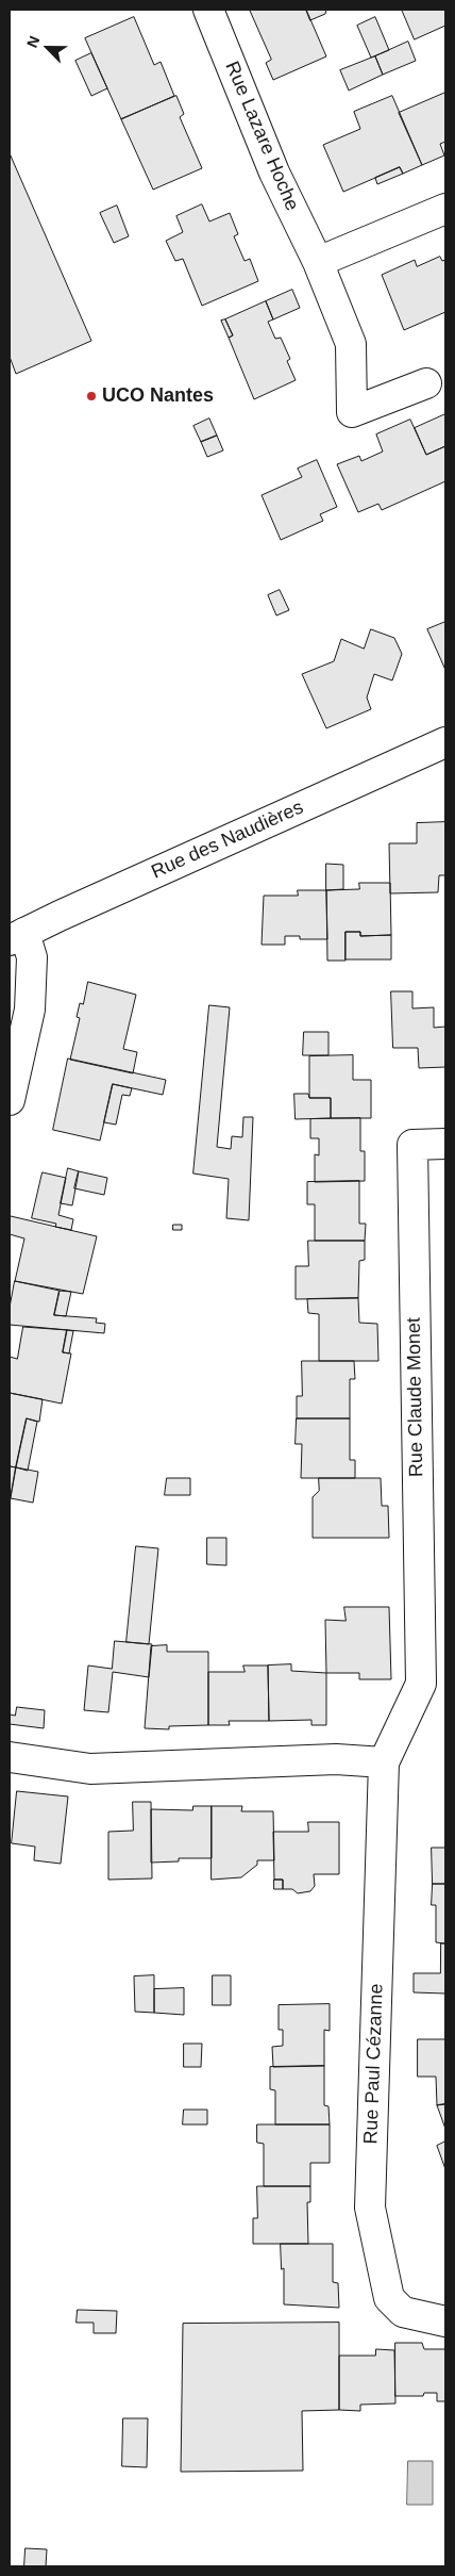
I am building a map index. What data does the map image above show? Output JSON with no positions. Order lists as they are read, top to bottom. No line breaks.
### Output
{"streets":{"street":["Rue Lazare Hoche","Rue des Naudières","Rue Claude Monet","Rue Paul Cézanne"]},"crossings":[["Rue Claude Monet","Rue Paul Cézanne"]],"places":["UCO Nantes"],"north":"top left"}
